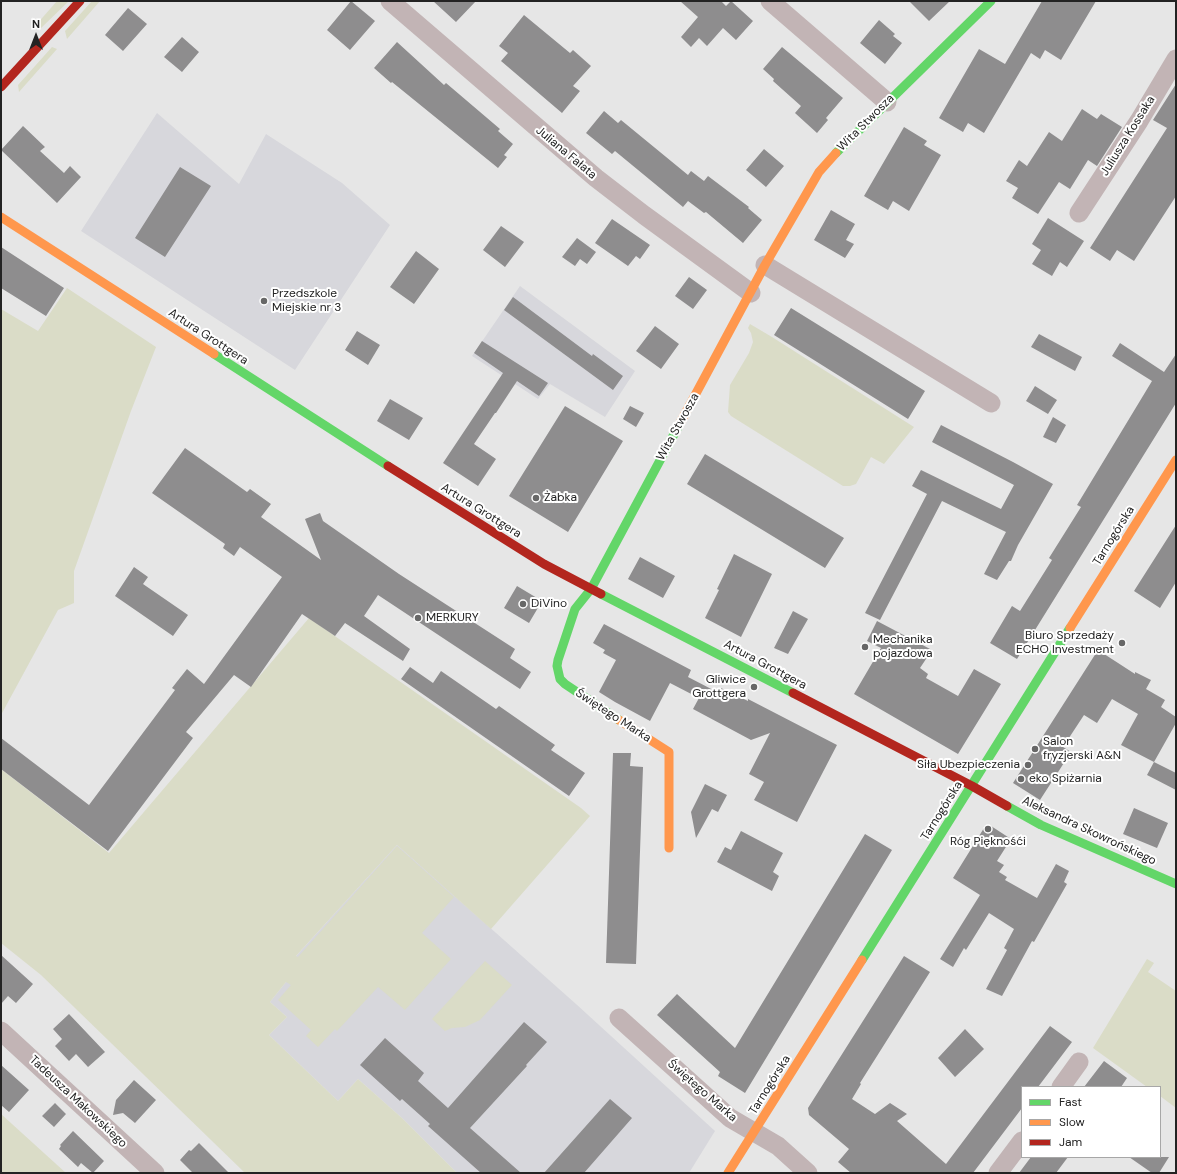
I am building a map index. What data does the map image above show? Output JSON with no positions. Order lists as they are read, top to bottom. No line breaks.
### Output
{"streets":{"street":["Wita Stwosza","Juliusza Kossaka","Juliana Fałata","Artura Grottgera","Tarnogórska","Świętego Marka","Aleksandra Skowrońskiego","Tadeusza Makowskiego"]},"crossings":[["Wita Stwosza","Juliana Fałata"],["Wita Stwosza","Artura Grottgera"],["Wita Stwosza","Świętego Marka"],["Artura Grottgera","Tarnogórska"],["Artura Grottgera","Świętego Marka"],["Artura Grottgera","Aleksandra Skowrońskiego"],["Tarnogórska","Świętego Marka"],["Tarnogórska","Aleksandra Skowrońskiego"]],"places":["Przedszkole Miejskie nr 3","Żabka","DiVino","MERKURY","Biuro Sprzedaży ECHO Investment","Mechanika pojazdowa","Gliwice Grottgera","Salon fryzjerski A&N","Siła Ubezpieczenia","eko Spiżarnia","Róg Pięknośći"],"legend":["Fast","Slow","Jam"],"north":"top"}
